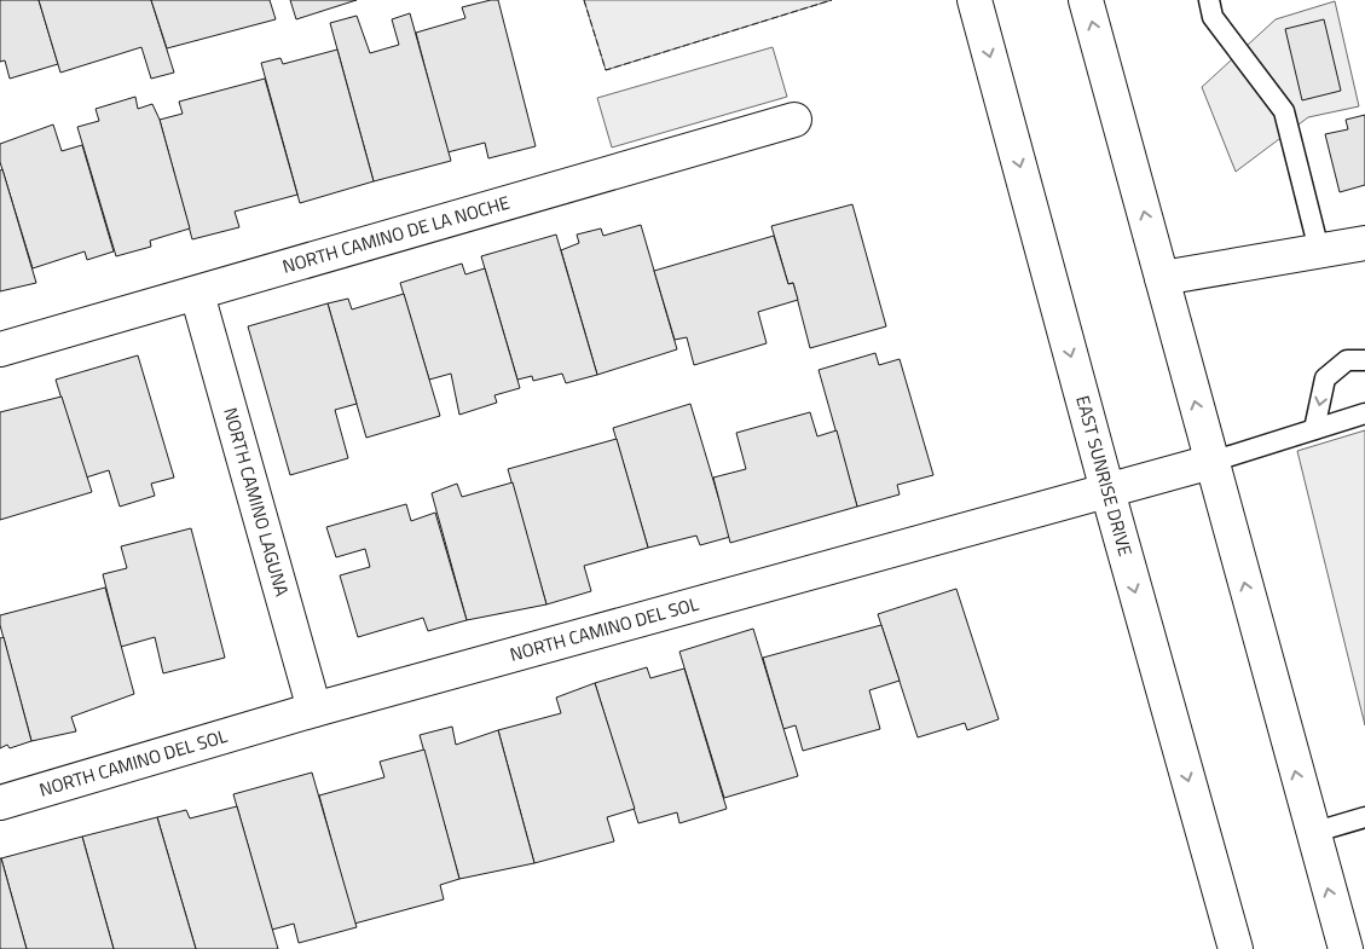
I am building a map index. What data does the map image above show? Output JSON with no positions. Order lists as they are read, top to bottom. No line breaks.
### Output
{"streets":{"street":["NORTH CAMINO DE LA NOCHE","EAST SUNRISE DRIVE","NORTH CAMINO LAGUNA","NORTH CAMINO DEL SOL"]},"crossings":[["NORTH CAMINO DE LA NOCHE","NORTH CAMINO LAGUNA"],["EAST SUNRISE DRIVE","NORTH CAMINO DEL SOL"],["NORTH CAMINO LAGUNA","NORTH CAMINO DEL SOL"]]}
